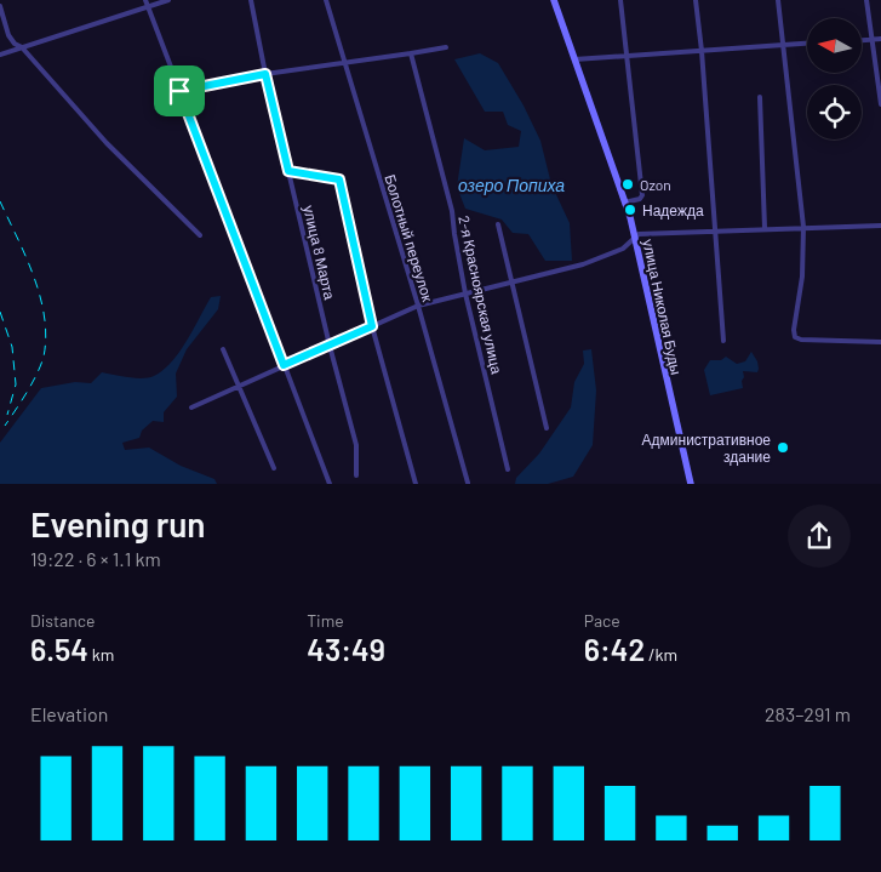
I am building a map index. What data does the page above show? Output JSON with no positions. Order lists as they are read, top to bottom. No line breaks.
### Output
{"streets":{"street":["Болотный переулок","улица 8 Марта","2-я Красноярская улица","улица Николая Буды"]},"water":["озеро Попиха"],"places":["Ozon","Надежда","Административное здание"],"north":"left","page":{"heading":["Evening run","19:22 · 6 × 1.1 km"],"stats":[["Distance","6.54 km"],["Time","43:49"],["Pace","6:42 /km"]],"chart":["Elevation","283–291 m"]}}
